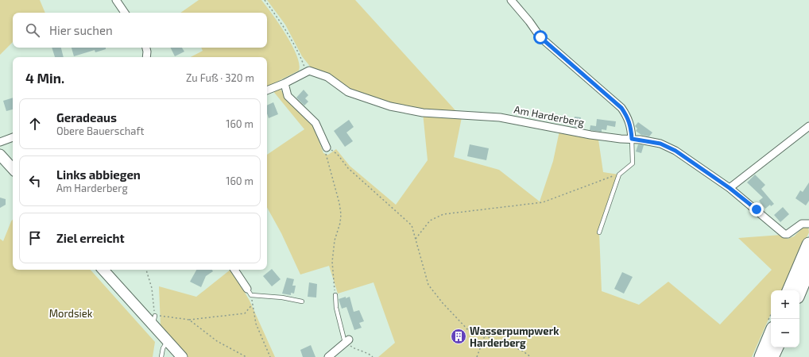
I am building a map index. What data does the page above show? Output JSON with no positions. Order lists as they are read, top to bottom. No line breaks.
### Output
{"streets":{"street":["Am Harderberg"]},"parks":["Mordsiek"],"places":{"building":["Wasserpumpwerk Harderberg"]},"page":{"search":"Hier suchen","heading":["4 Min.","Zu Fuß · 320 m"],"list":[["Geradeaus","Obere Bauerschaft","160 m"],["Links abbiegen","Am Harderberg","160 m"],"Ziel erreicht"],"map_buttons":["+","−"]}}
